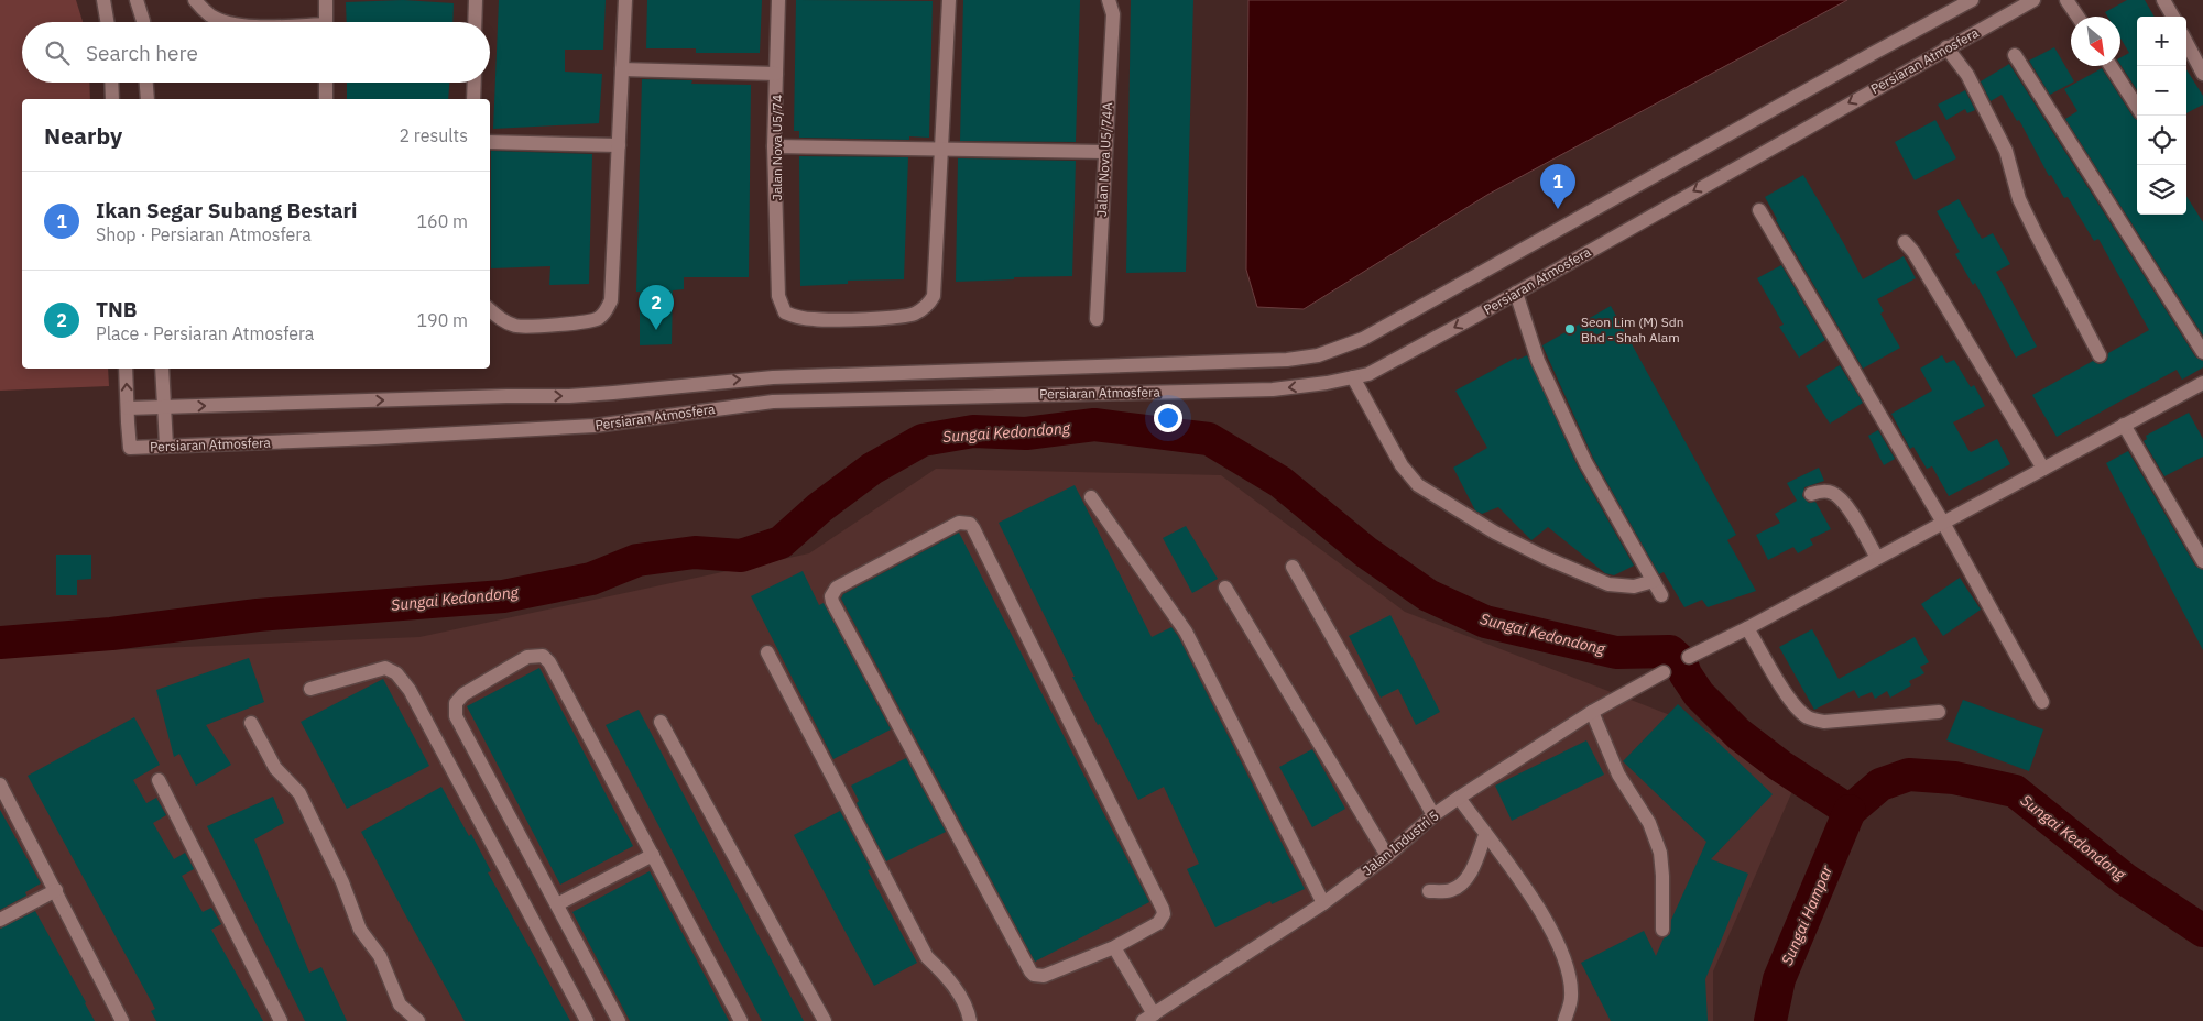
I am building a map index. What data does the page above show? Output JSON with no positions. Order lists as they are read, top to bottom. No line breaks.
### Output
{"streets":{"street":["Persiaran Atmosfera","Jalan Nova U5/74","Jalan Nova U5/74A","Jalan Industri 5"]},"water":["Sungai Kedondong","Sungai Hampar"],"places":["Seon Lim (M) Sdn Bhd - Shah Alam"],"north":"bottom right","page":{"map_buttons":["+","−"],"search":"Search here","heading":["Nearby","2 results"],"pins":["1","2"],"list":[{"mark":"1","name":"Ikan Segar Subang Bestari","note":"Shop · Persiaran Atmosfera","value":"160 m"},{"mark":"2","name":"TNB","note":"Place · Persiaran Atmosfera","value":"190 m"}]}}
